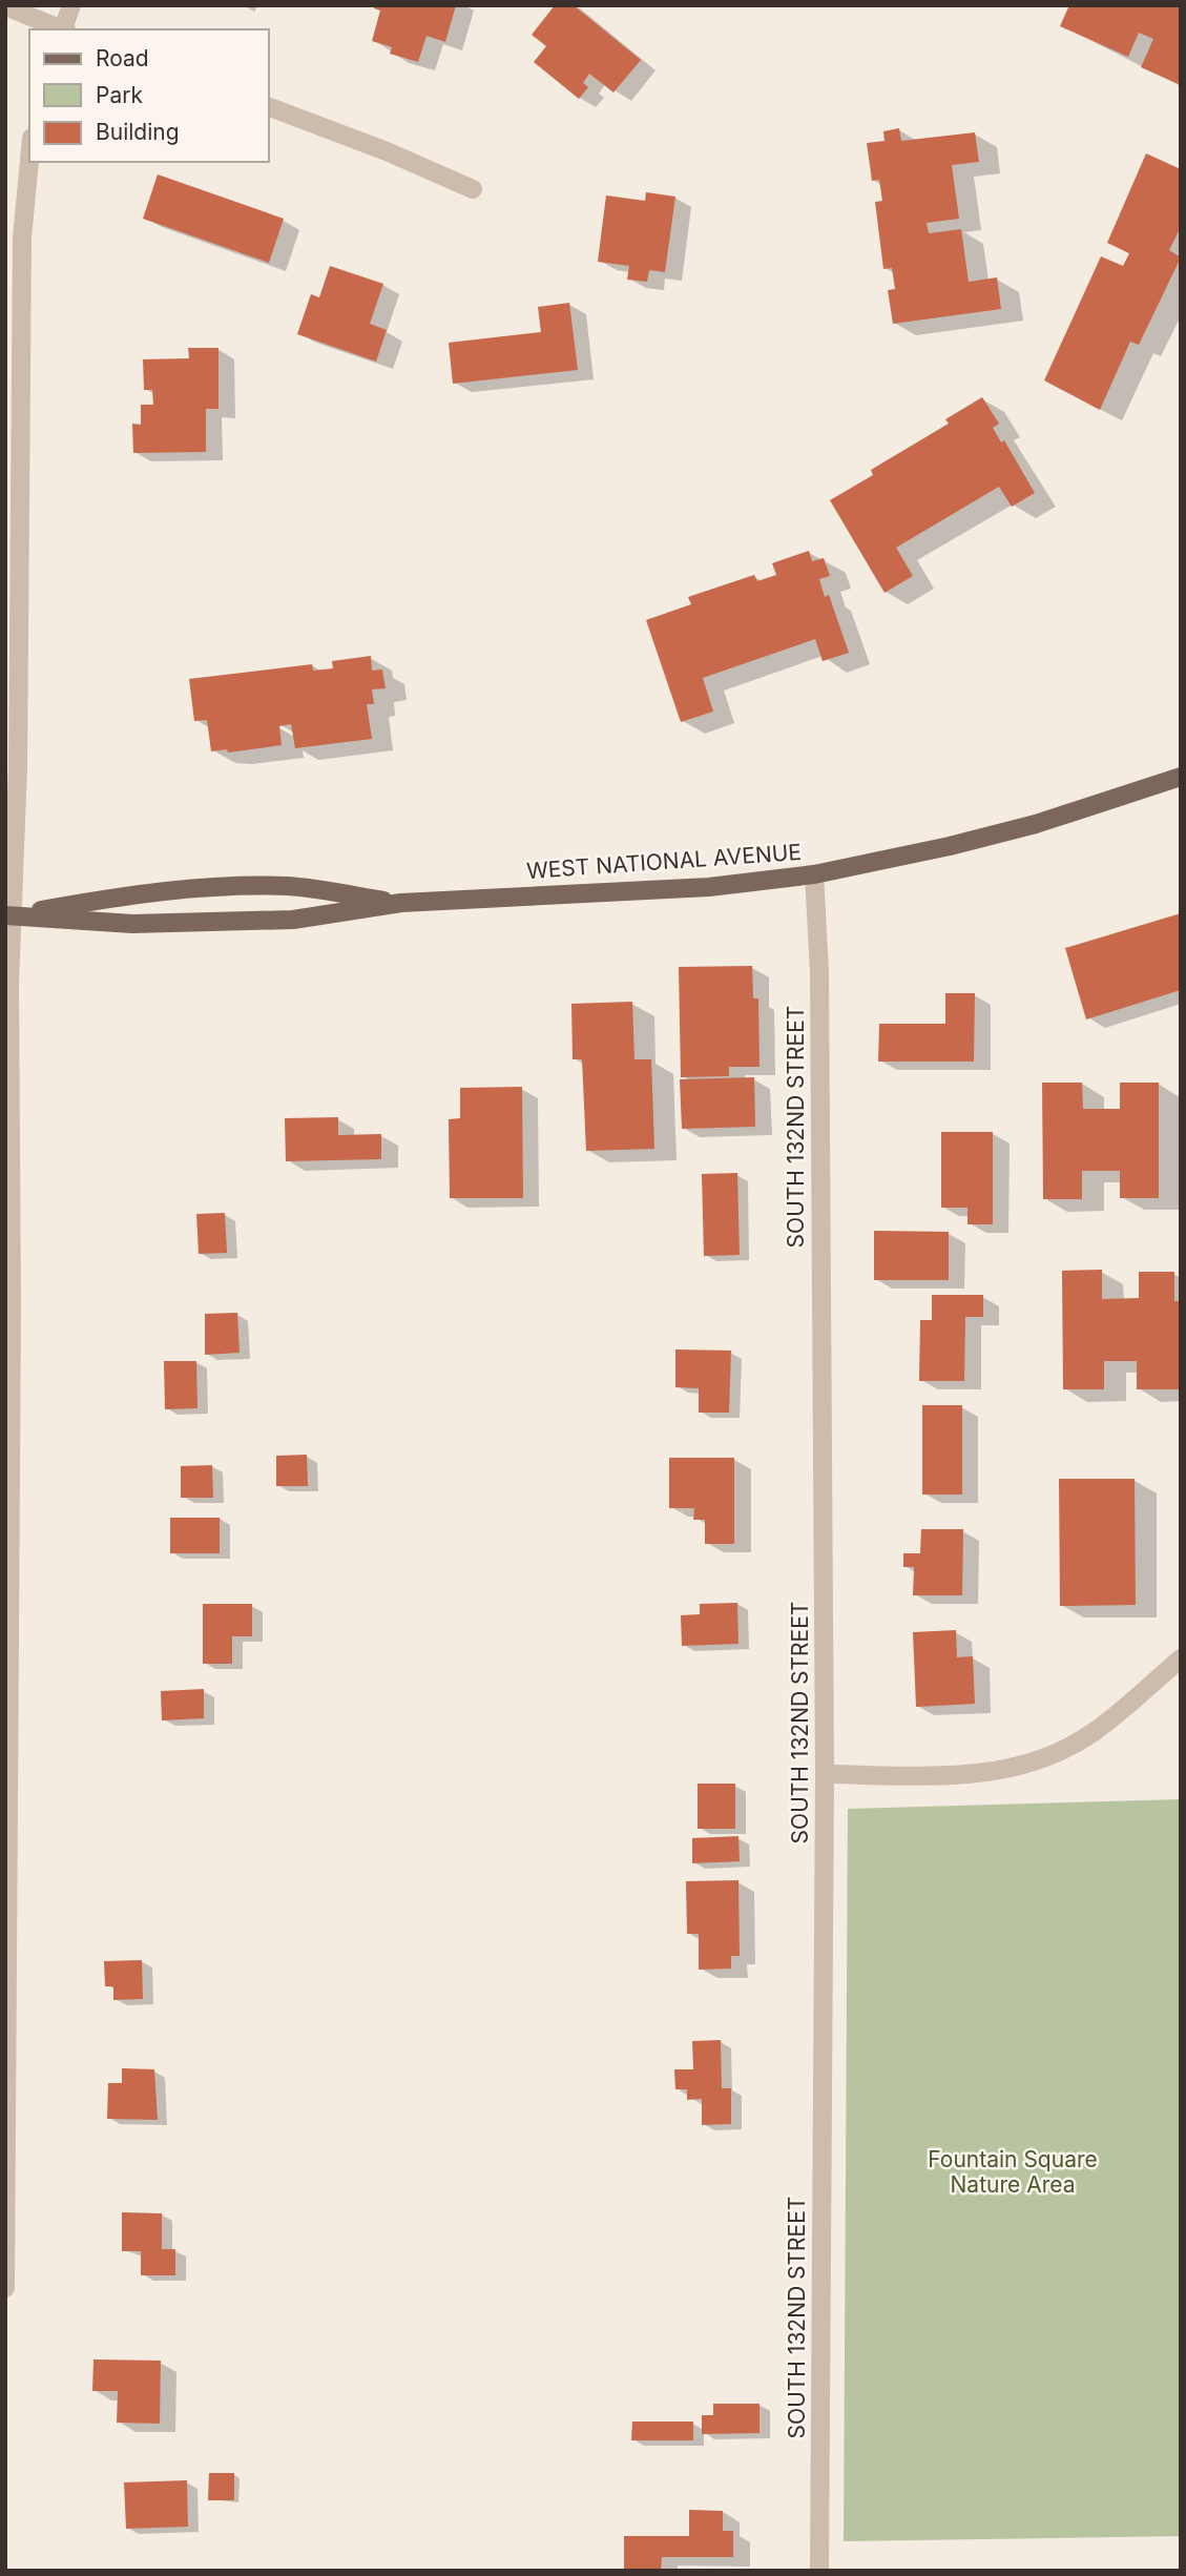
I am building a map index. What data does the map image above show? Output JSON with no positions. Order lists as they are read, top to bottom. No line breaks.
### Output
{"streets":{"main road":["WEST NATIONAL AVENUE"],"street":["SOUTH 132ND STREET"]},"crossings":[["WEST NATIONAL AVENUE","SOUTH 132ND STREET"]],"parks":["Fountain Square Nature Area"],"legend":["Road","Park","Building"]}
